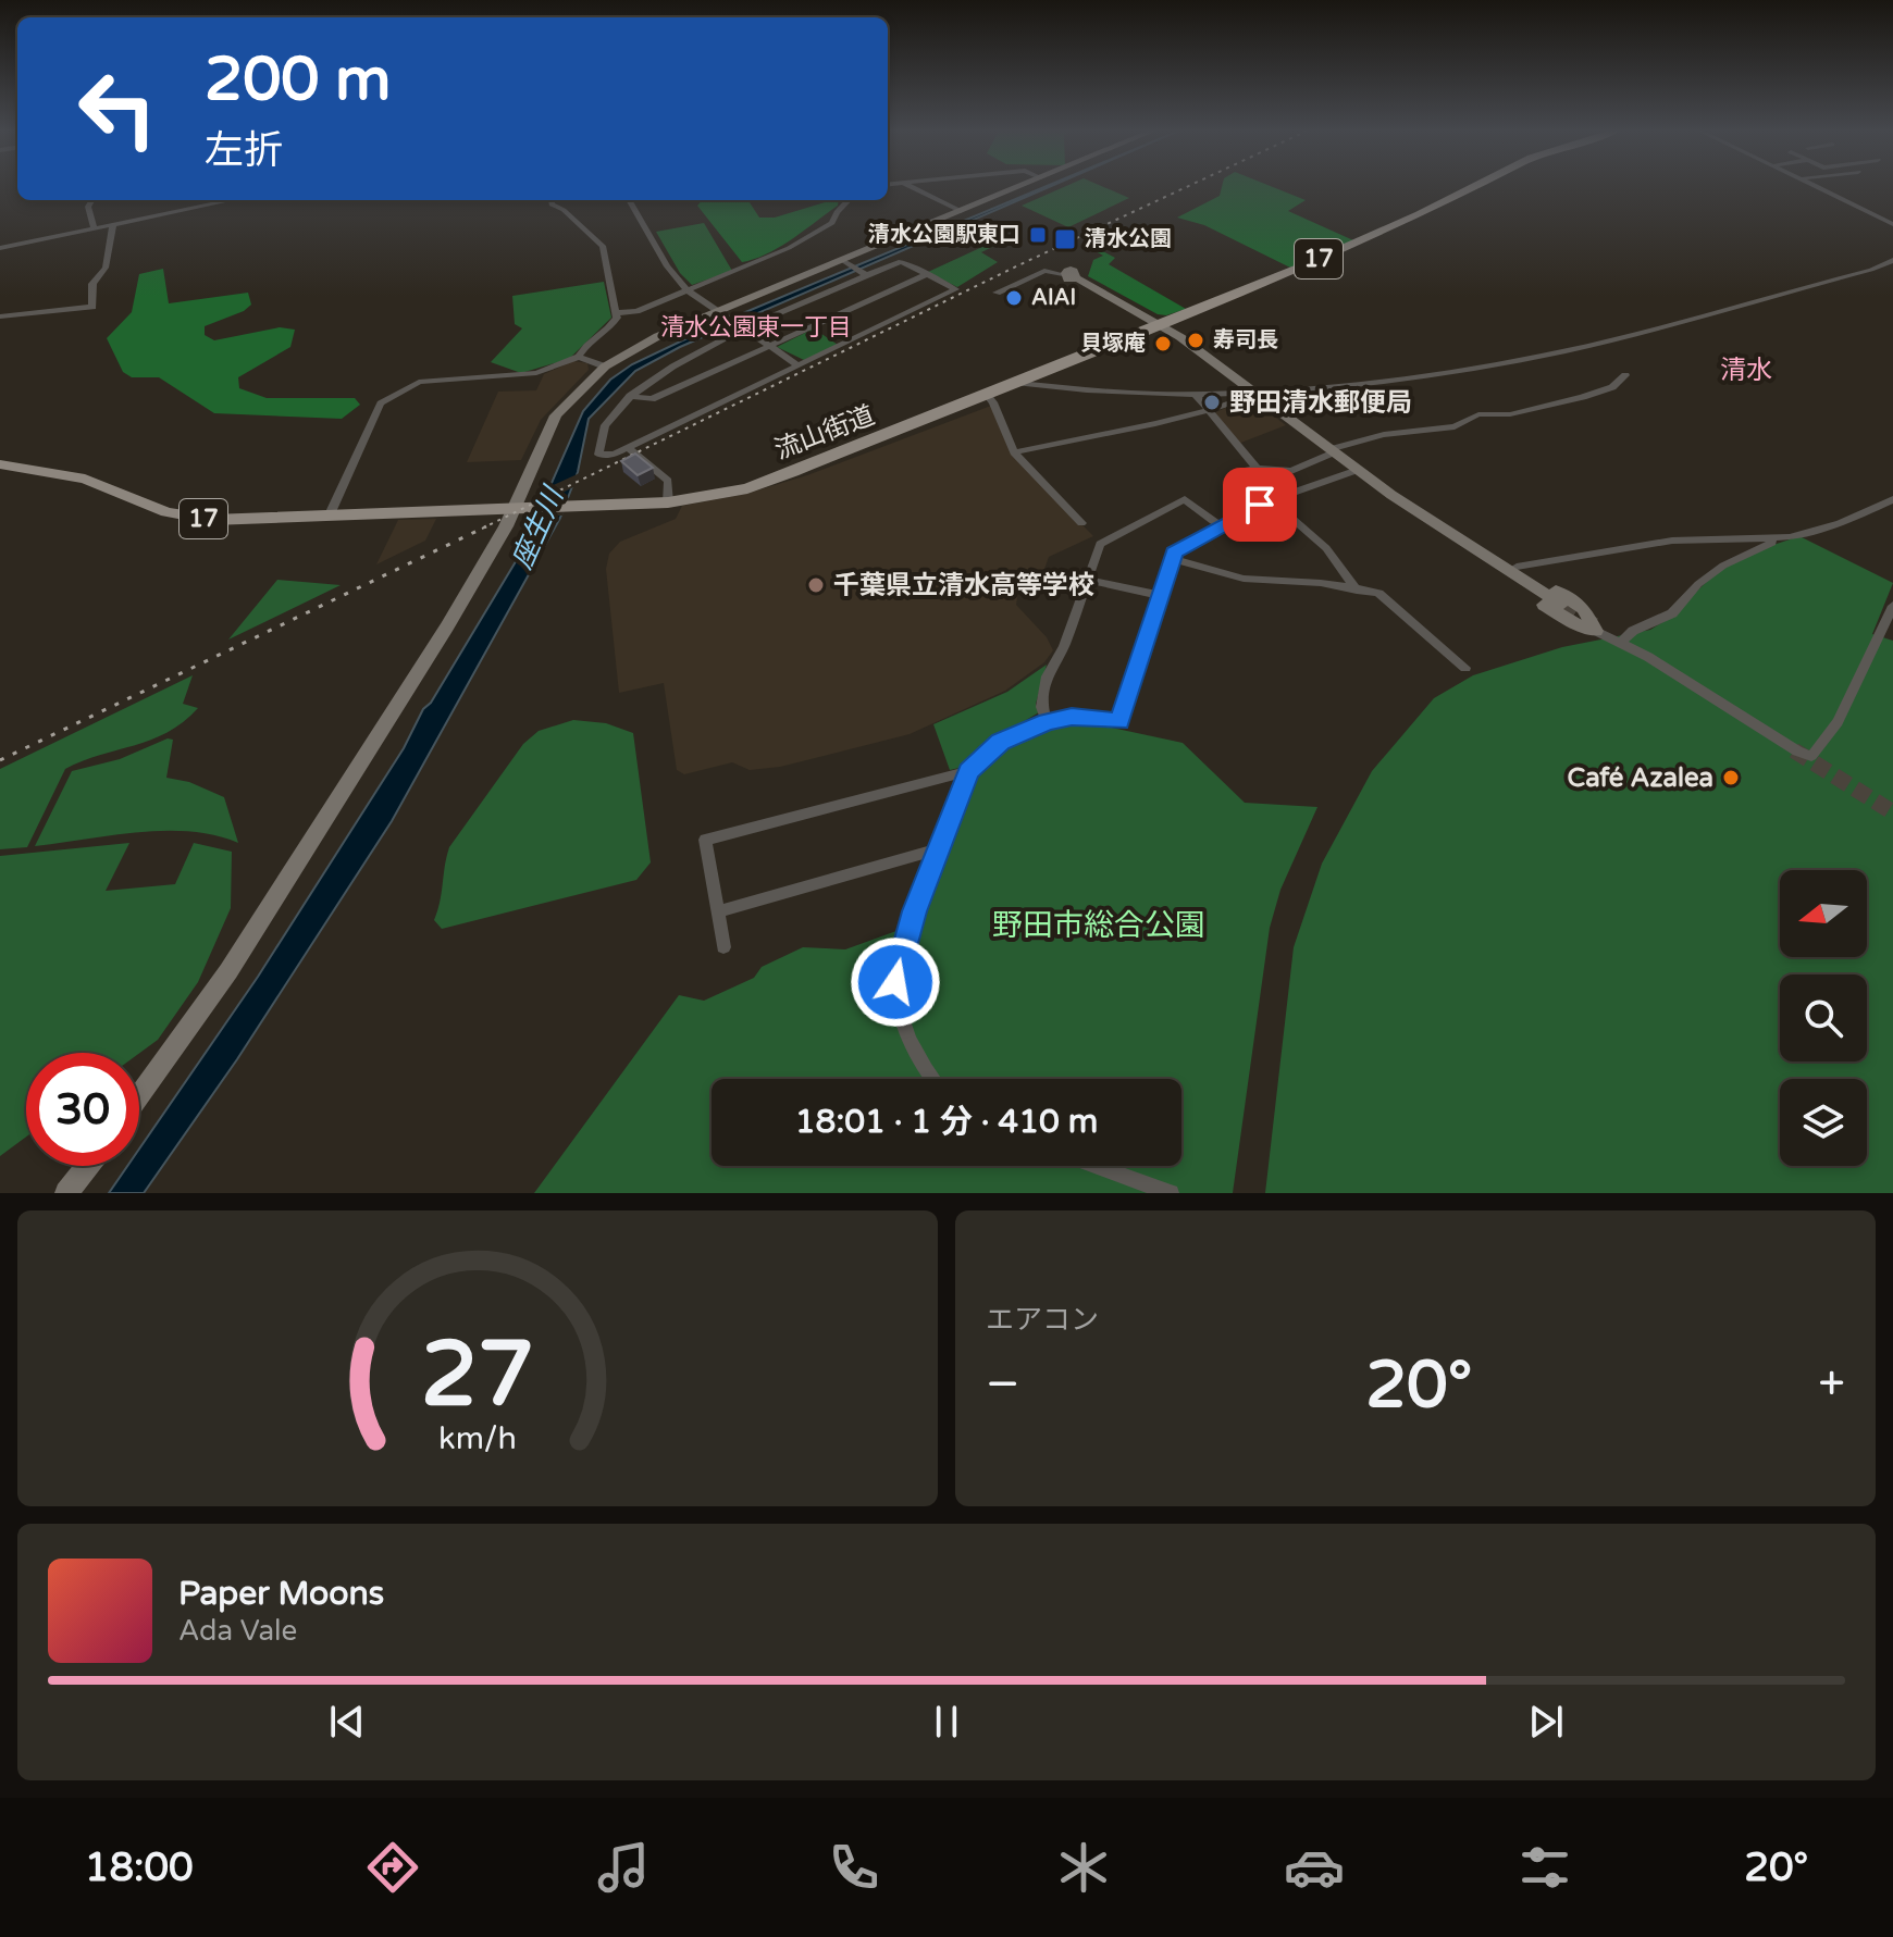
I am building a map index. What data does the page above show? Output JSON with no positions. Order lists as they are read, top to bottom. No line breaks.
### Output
{"streets":{"main road":["17","流山街道"]},"districts":["清水公園東一丁目","清水"],"water":["座生川"],"parks":["野田市総合公園"],"places":{"transit":["清水公園駅東口","清水公園"],"other":["AIAI","寿司長","貝塚庵","野田清水郵便局","千葉県立清水高等学校","Café Azalea"]},"north":"left","page":{"turn":["200 m","左折"],"limit":"30","trip":"18:01 · 1 分 · 410 m","tile":"エアコン","heat":["−","20°","+"],"song":["Paper Moons","Ada Vale"],"tabs":["18:00","20°"],"gauge":["27","km/h"]}}
